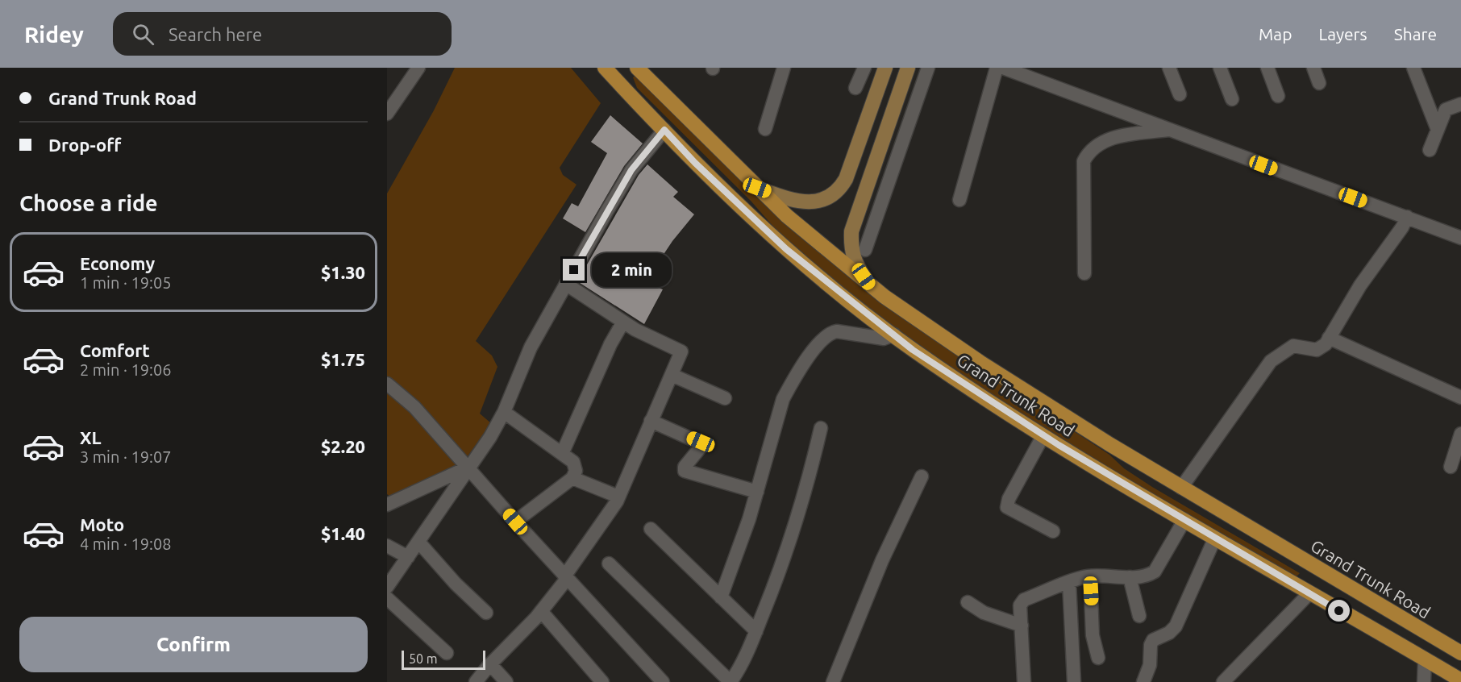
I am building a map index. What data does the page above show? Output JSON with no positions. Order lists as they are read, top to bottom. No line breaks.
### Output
{"streets":{"highway":["Grand Trunk Road"]},"scale_bar":"50 m","page":{"header":"Ridey","search":"Search here","nav":["Map","Layers","Share"],"banner":["Grand Trunk Road","Drop-off"],"heading":"Choose a ride","list":[{"name":"Economy","note":"1 min · 19:05","value":"$1.30"},{"name":"Comfort","note":"2 min · 19:06","value":"$1.75"},{"name":"XL","note":"3 min · 19:07","value":"$2.20"},{"name":"Moto","note":"4 min · 19:08","value":"$1.40"}],"bubble":"2 min","buttons":"Confirm","scale":"50 m"}}
